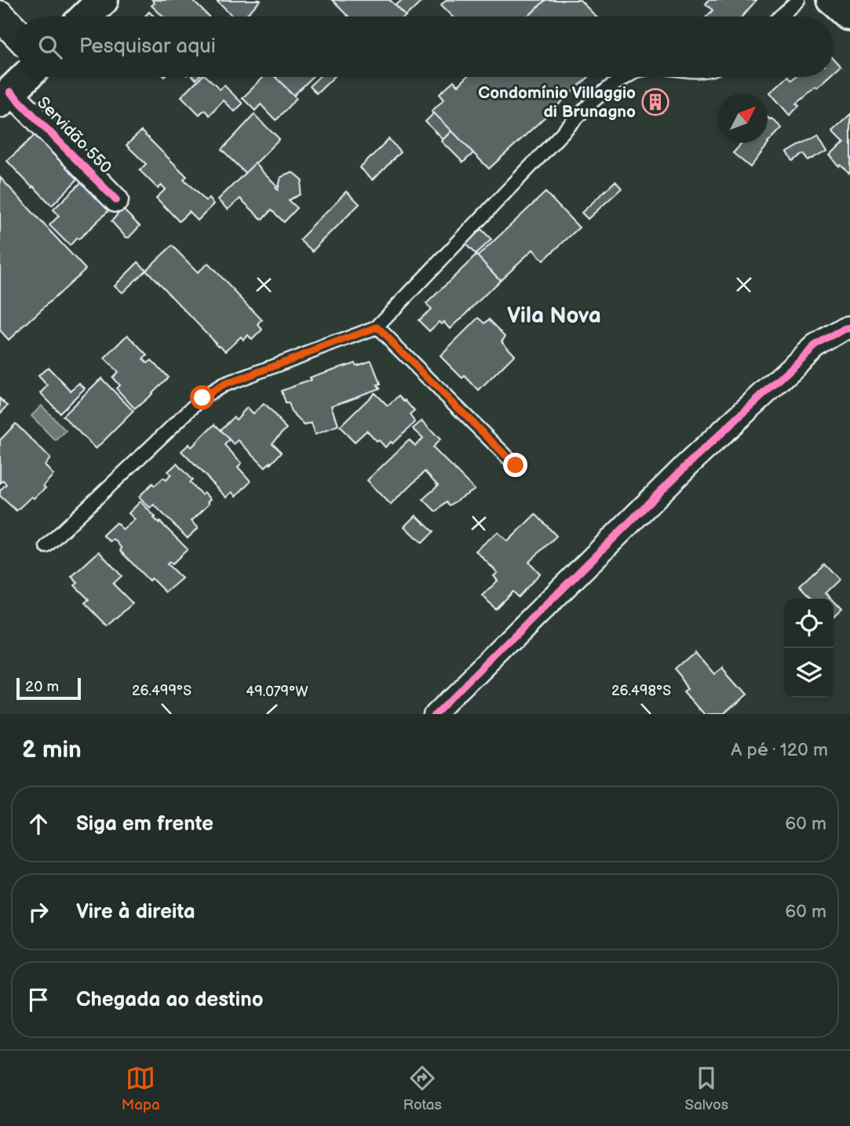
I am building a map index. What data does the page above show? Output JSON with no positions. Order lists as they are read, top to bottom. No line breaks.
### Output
{"streets":{"street":["Servidão 550"]},"districts":["Vila Nova"],"places":{"building":["Condomínio Villaggio di Brunagno"]},"scale_bar":"20 m","north":"top right","page":{"search":"Pesquisar aqui","scale":"20 m","heading":["2 min","A pé · 120 m"],"list":[["Siga em frente","60 m"],["Vire à direita","60 m"],"Chegada ao destino"],"nav":["Mapa","Rotas","Salvos"]},"coordinates":["26.499°S","26.498°S","49.079°W"]}
